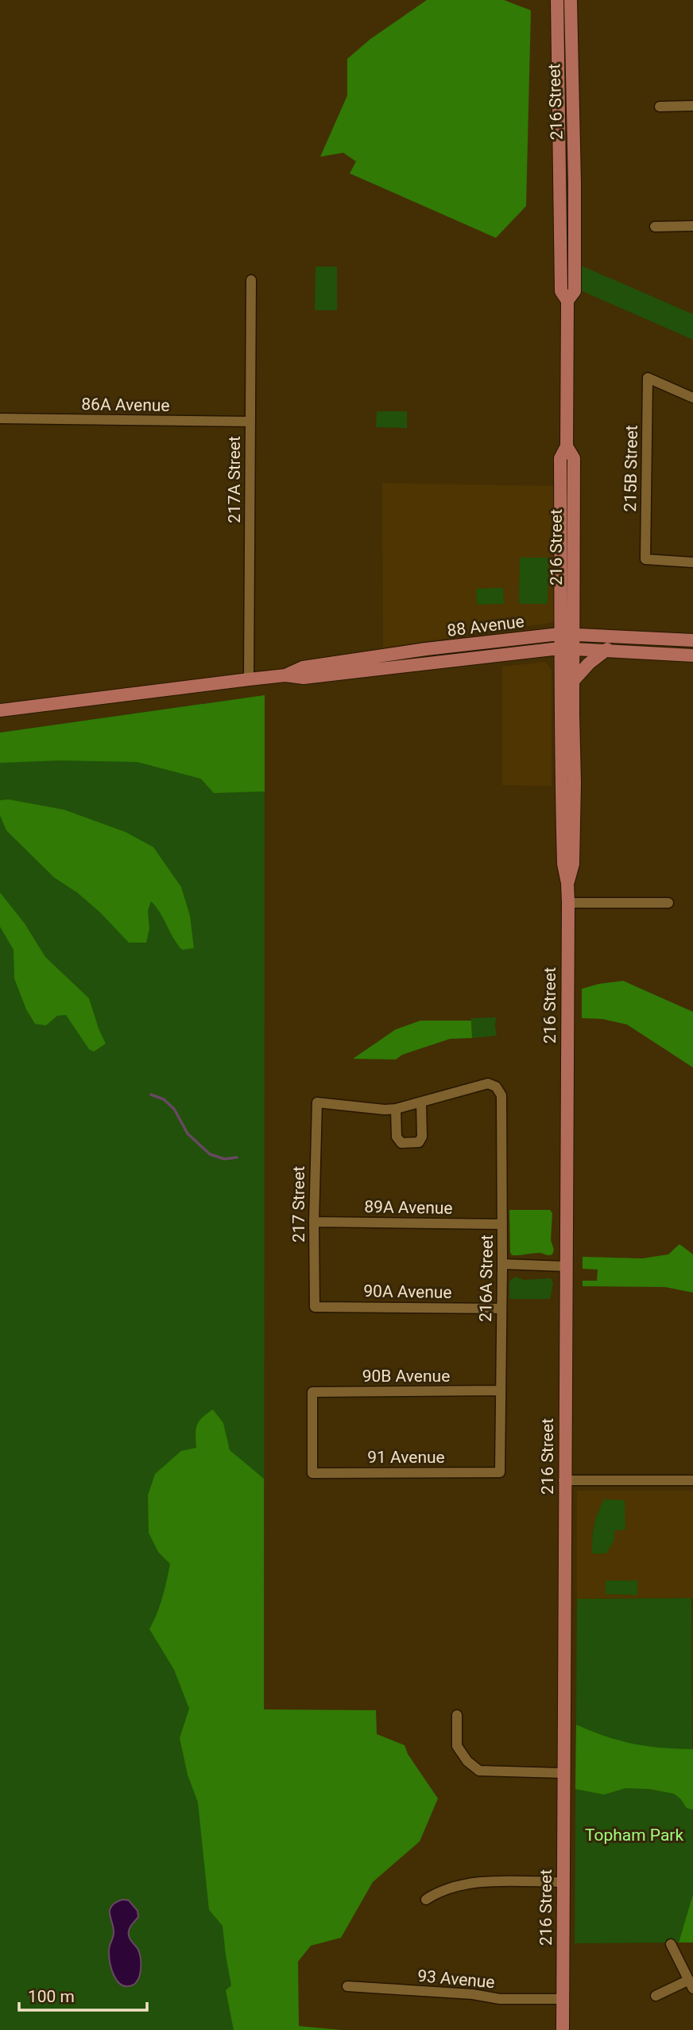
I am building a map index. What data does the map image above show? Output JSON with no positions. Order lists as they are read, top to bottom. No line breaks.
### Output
{"streets":{"main road":["216 Street","88 Avenue"],"street":["86A Avenue","215B Street","217A Street","217 Street","89A Avenue","216A Street","90A Avenue","90B Avenue","91 Avenue","93 Avenue"]},"crossings":[["216 Street","88 Avenue"],["216 Street","93 Avenue"],["86A Avenue","217A Street"],["217A Street","88 Avenue"],["217 Street","89A Avenue"],["217 Street","90A Avenue"],["89A Avenue","216A Street"],["216A Street","90A Avenue"],["216A Street","90B Avenue"],["216A Street","91 Avenue"],["90B Avenue","91 Avenue"]],"parks":["Topham Park"],"scale_bar":"100 m"}
